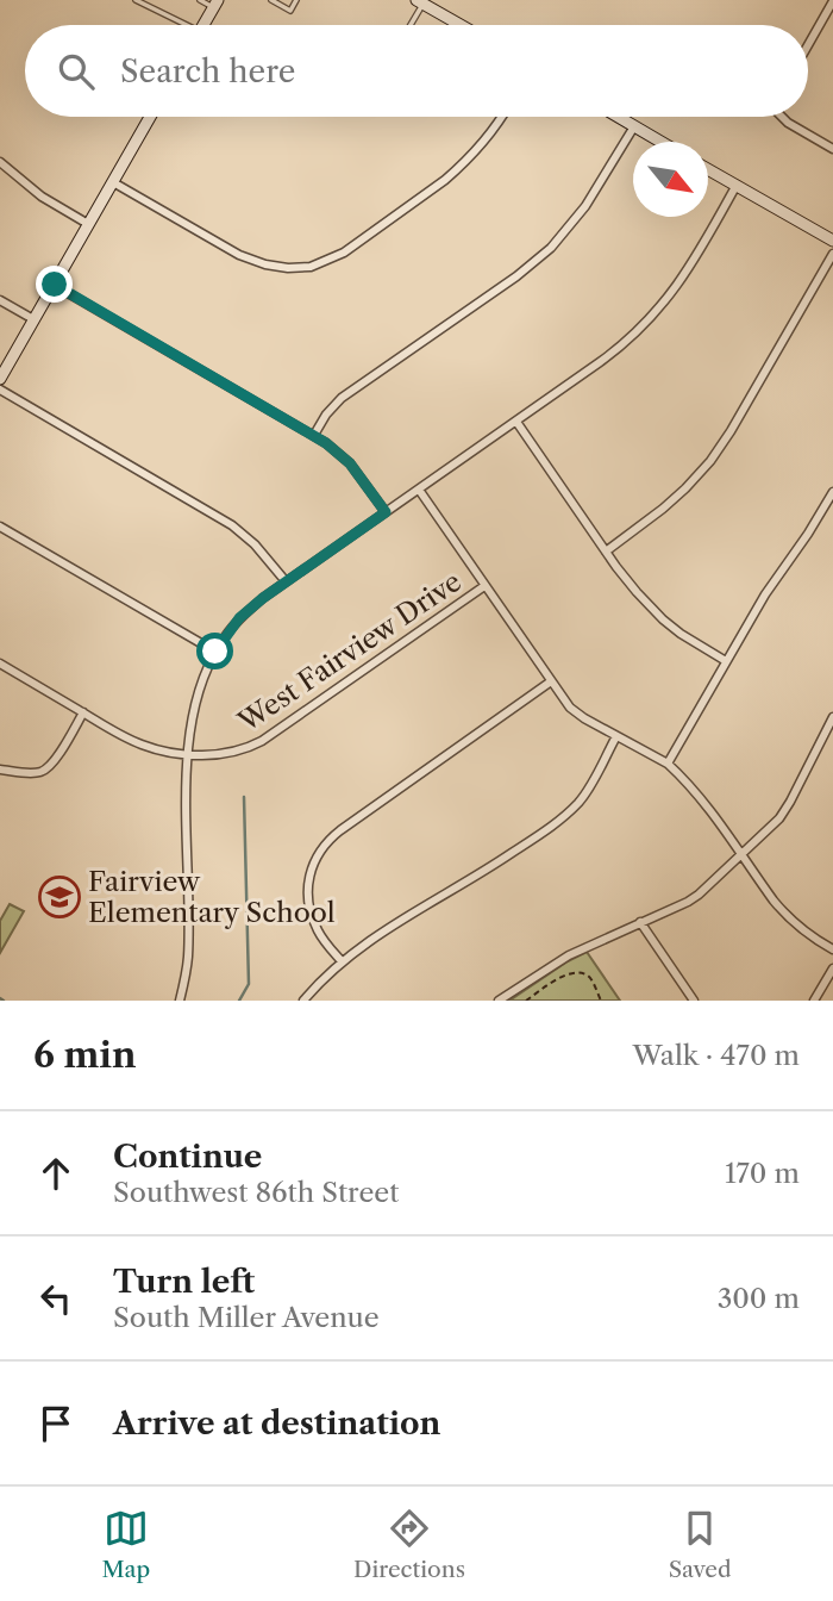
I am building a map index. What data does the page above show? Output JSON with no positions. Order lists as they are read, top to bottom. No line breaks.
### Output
{"streets":{"street":["West Fairview Drive"]},"places":{"school or university":["Fairview Elementary School"]},"north":"bottom right","page":{"search":"Search here","heading":["6 min","Walk · 470 m"],"list":[["Continue","Southwest 86th Street","170 m"],["Turn left","South Miller Avenue","300 m"],"Arrive at destination"],"nav":["Map","Directions","Saved"]}}
